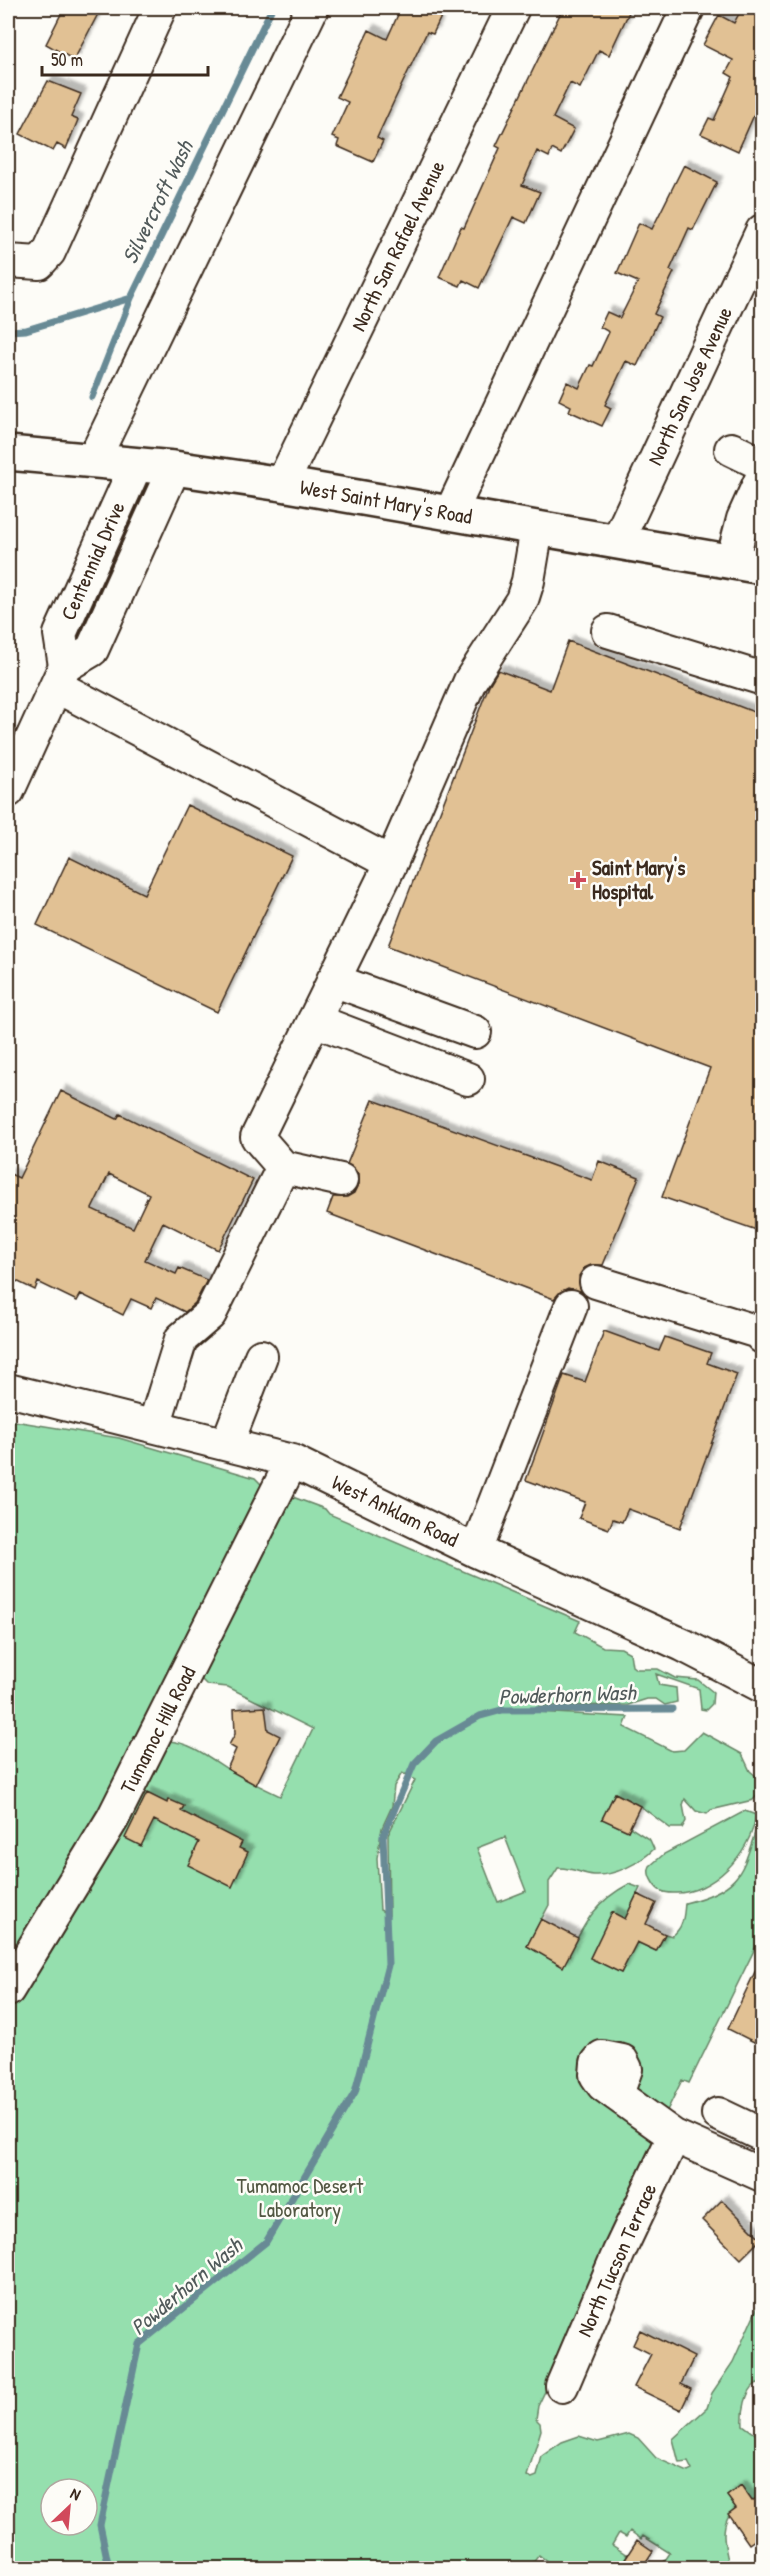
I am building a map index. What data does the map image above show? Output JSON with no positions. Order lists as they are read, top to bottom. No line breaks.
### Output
{"streets":{"main road":["West Saint Mary's Road"],"street":["North San Rafael Avenue","North San Jose Avenue","Centennial Drive","West Anklam Road","Tumamoc Hill Road","North Tucson Terrace"]},"crossings":[["North San Rafael Avenue","West Saint Mary's Road"],["North San Jose Avenue","West Saint Mary's Road"],["West Saint Mary's Road","Centennial Drive"],["West Anklam Road","Tumamoc Hill Road"]],"water":["Silvercroft Wash","Powderhorn Wash"],"parks":["Tumamoc Desert Laboratory"],"places":{"health":["Saint Mary's Hospital"]},"scale_bar":"50 m","north":"top right"}
